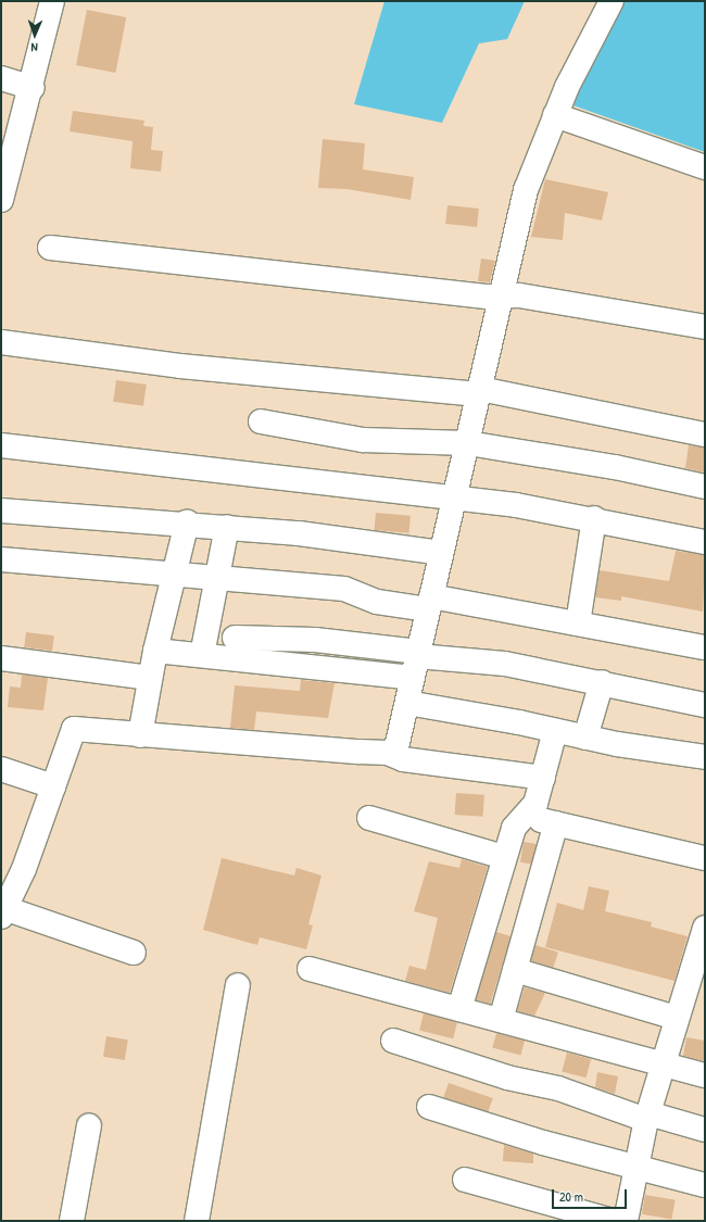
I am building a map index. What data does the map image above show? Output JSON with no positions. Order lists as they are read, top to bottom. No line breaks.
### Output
{"scale_bar":"20 m","north":"bottom"}
